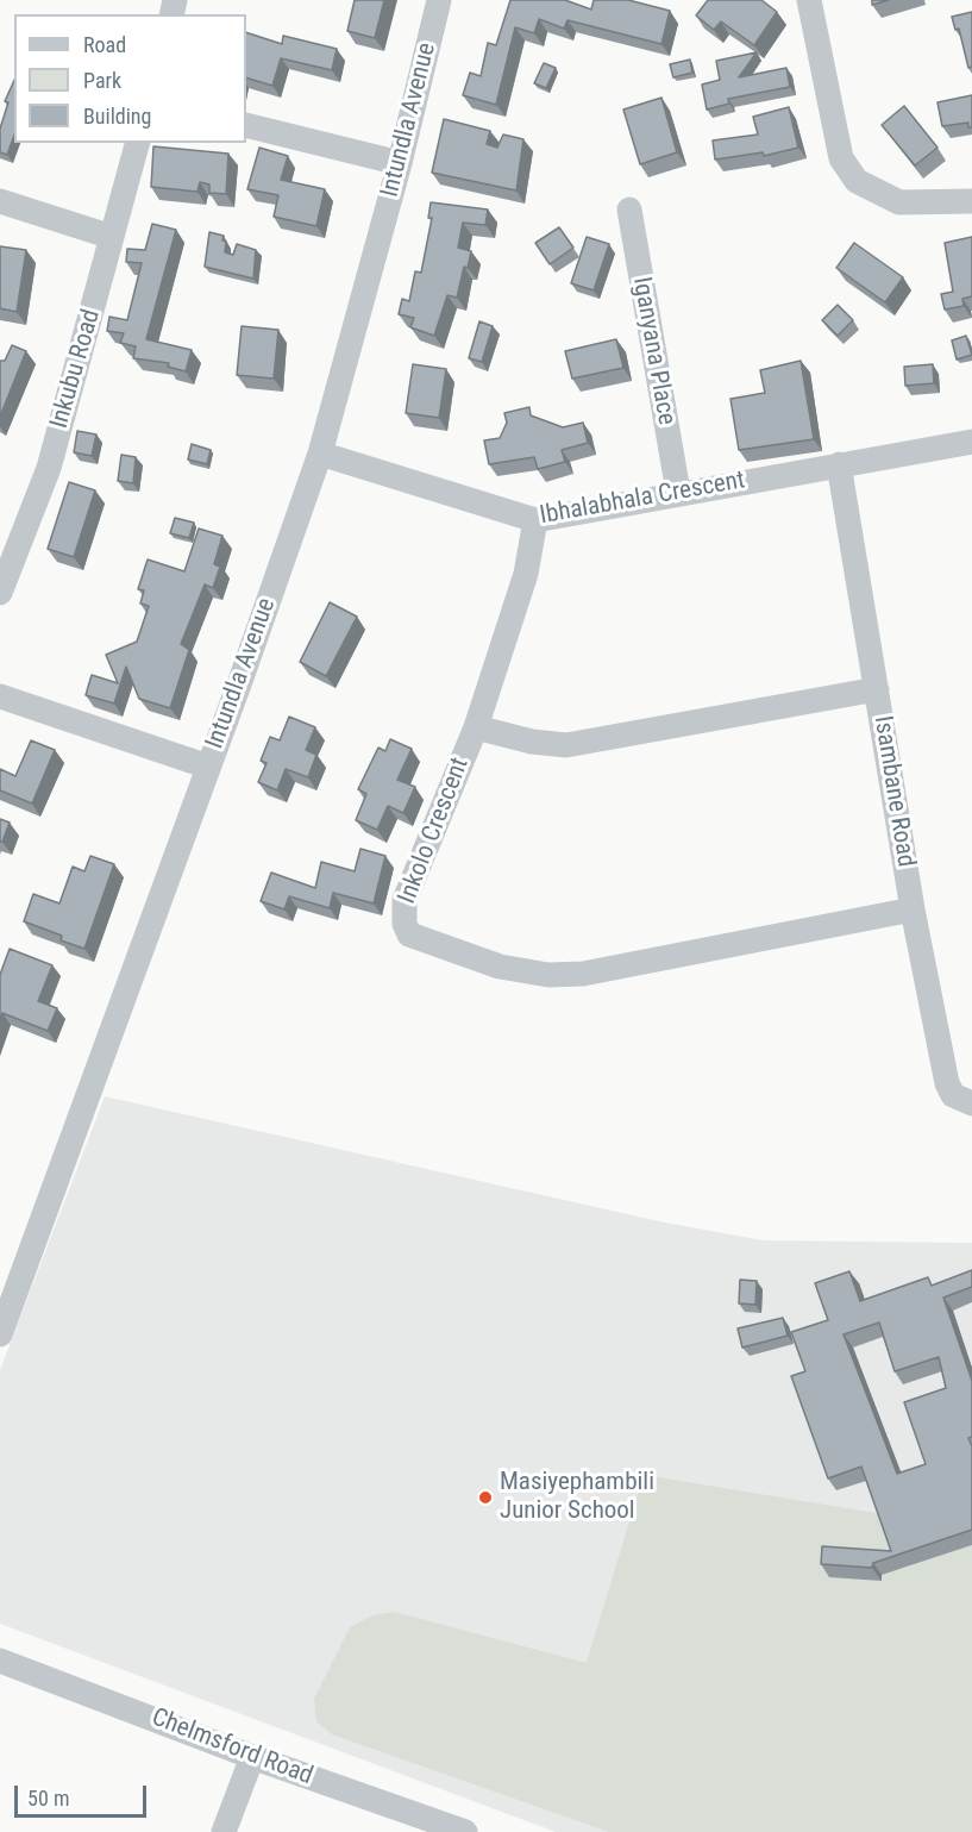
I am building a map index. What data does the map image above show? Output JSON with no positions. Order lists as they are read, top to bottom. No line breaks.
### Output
{"streets":{"street":["Intundla Avenue","Iganyana Place","Inkubu Road","Ibhalabhala Crescent","Isambane Road","Inkolo Crescent","Chelmsford Road"]},"crossings":[["Intundla Avenue","Ibhalabhala Crescent"],["Iganyana Place","Ibhalabhala Crescent"],["Ibhalabhala Crescent","Isambane Road"],["Ibhalabhala Crescent","Inkolo Crescent"],["Isambane Road","Inkolo Crescent"]],"places":["Masiyephambili Junior School"],"legend":["Road","Park","Building"],"scale_bar":"50 m"}
